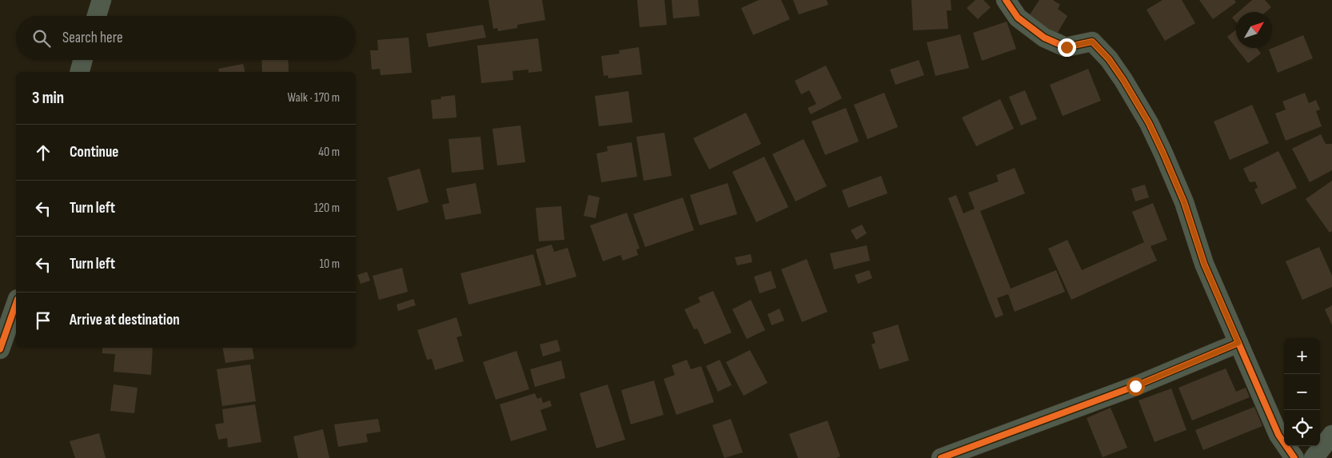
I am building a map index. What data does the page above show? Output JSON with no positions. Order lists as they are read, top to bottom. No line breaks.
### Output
{"north":"top right","page":{"search":"Search here","heading":["3 min","Walk · 170 m"],"list":[["Continue","40 m"],["Turn left","120 m"],["Turn left","10 m"],"Arrive at destination"],"map_buttons":["+","−"]}}
